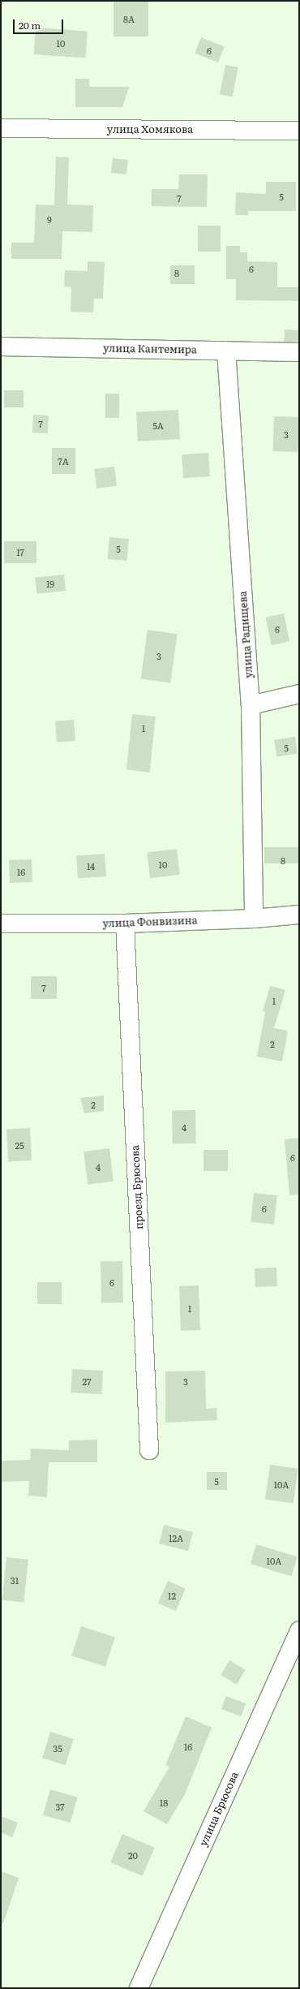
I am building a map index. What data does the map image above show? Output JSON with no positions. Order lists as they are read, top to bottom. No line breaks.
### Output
{"streets":{"street":["улица Хомякова","улица Кантемира","улица Радищева","улица Фонвизина","проезд Брюсова","улица Брюсова"]},"crossings":[["улица Кантемира","улица Радищева"],["улица Радищева","улица Фонвизина"],["улица Фонвизина","проезд Брюсова"]],"house_numbers":["8А","10","6","5","7","9","6","8","7","5А","3","7А","5","17","19","6","3","1","5","8","10","14","16","7","1","2","2","4","25","6","4","6","6","1","27","3","5","10А","12А","10А","31","12","16","35","18","37","20"],"scale_bar":"20 m"}
